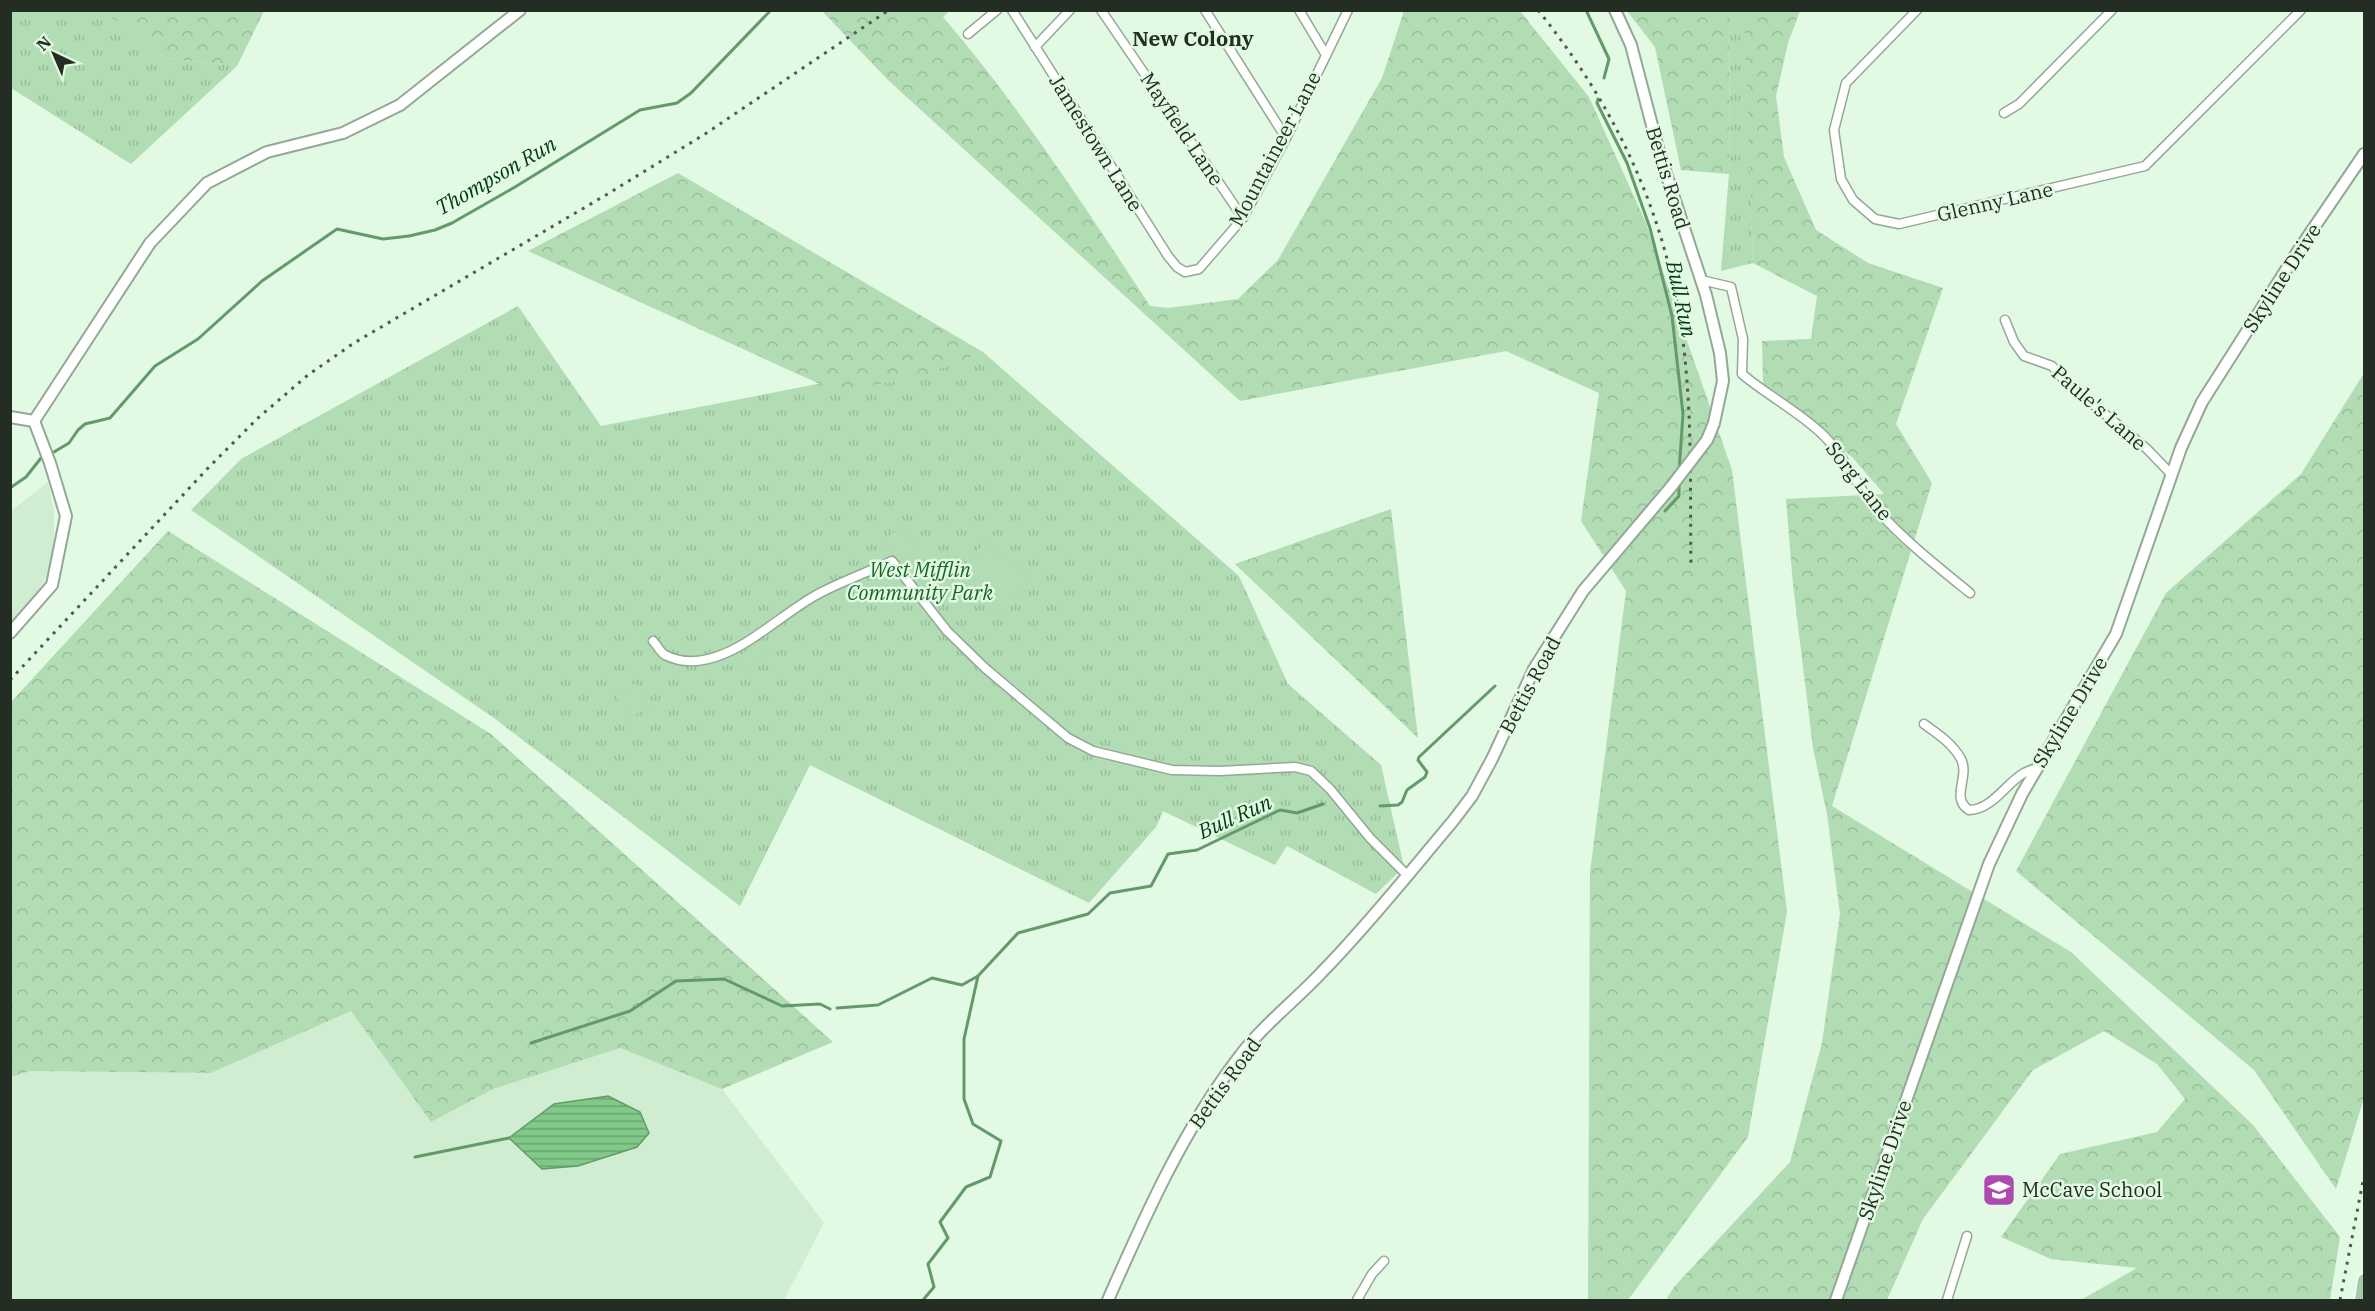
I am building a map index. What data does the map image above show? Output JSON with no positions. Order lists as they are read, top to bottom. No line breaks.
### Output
{"streets":{"street":["Mayfield Lane","Jamestown Lane","Mountaineer Lane","Bettis Road","Glenny Lane","Skyline Drive","Paule's Lane","Sorg Lane"]},"crossings":[["Mayfield Lane","Mountaineer Lane"],["Jamestown Lane","Mountaineer Lane"],["Bettis Road","Sorg Lane"],["Skyline Drive","Paule's Lane"]],"districts":["New Colony"],"water":["Thompson Run","Bull Run"],"parks":["West Mifflin Community Park"],"places":{"school or university":["McCave School"]},"north":"top left"}
